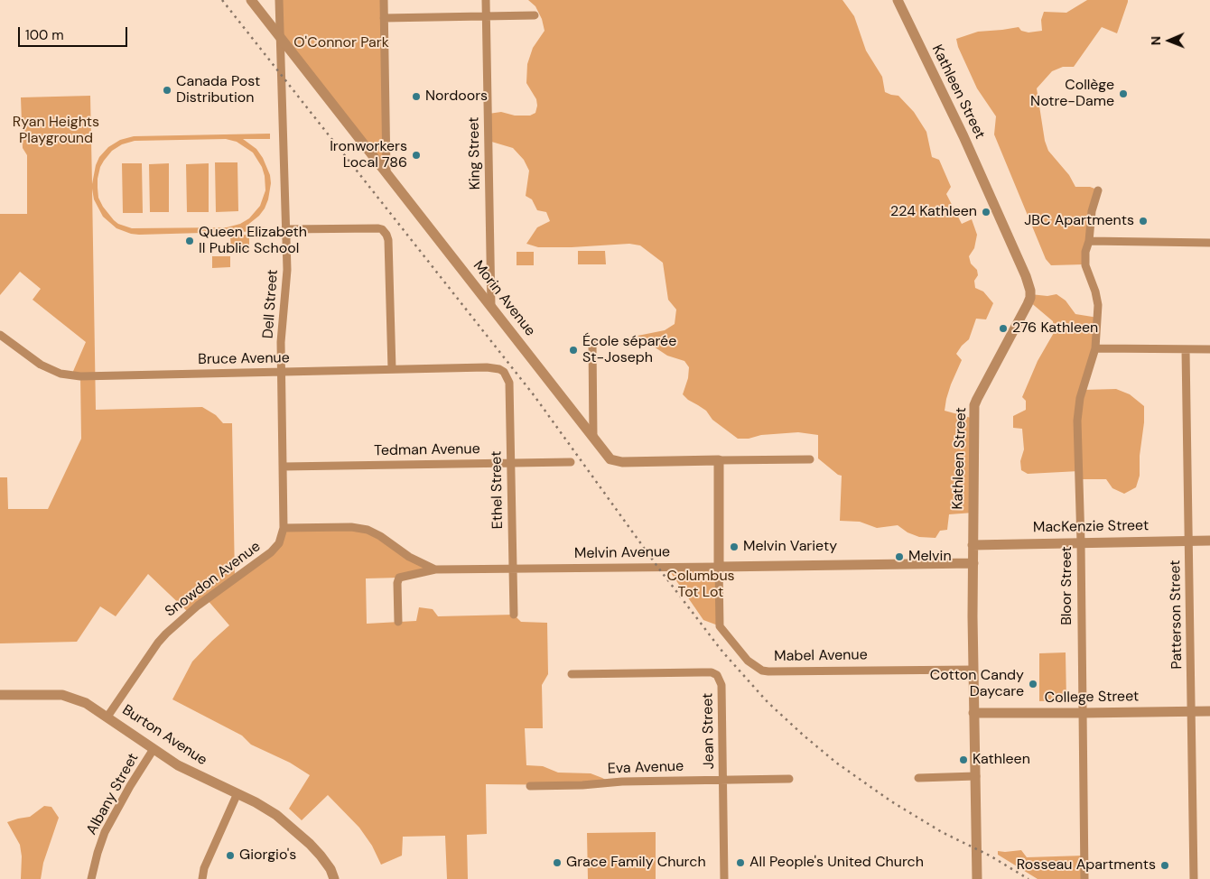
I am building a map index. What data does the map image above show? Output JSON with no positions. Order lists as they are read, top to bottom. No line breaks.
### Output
{"streets":{"street":["Kathleen Street","King Street","Morin Avenue","Dell Street","Bruce Avenue","Tedman Avenue","Ethel Street","MacKenzie Street","Melvin Avenue","Snowdon Avenue","Bloor Street","Patterson Street","Mabel Avenue","College Street","Jean Street","Burton Avenue","Eva Avenue","Albany Street"]},"crossings":[["Kathleen Street","MacKenzie Street"],["Kathleen Street","Melvin Avenue"],["Kathleen Street","Mabel Avenue"],["Kathleen Street","College Street"],["King Street","Morin Avenue"],["Morin Avenue","Dell Street"],["Morin Avenue","Mabel Avenue"],["Dell Street","Bruce Avenue"],["Dell Street","Tedman Avenue"],["Dell Street","Melvin Avenue"],["Dell Street","Snowdon Avenue"],["Bruce Avenue","Ethel Street"],["Tedman Avenue","Ethel Street"],["Ethel Street","Melvin Avenue"],["MacKenzie Street","Bloor Street"],["MacKenzie Street","Patterson Street"],["Melvin Avenue","Snowdon Avenue"],["Melvin Avenue","Mabel Avenue"],["Snowdon Avenue","Burton Avenue"],["Bloor Street","College Street"],["Patterson Street","College Street"],["Jean Street","Eva Avenue"],["Burton Avenue","Albany Street"]],"parks":["O'Connor Park","Ryan Heights Playground","Columbus Tot Lot"],"places":["Canada Post Distribution","Collège Notre-Dame","Nordoors","Ironworkers Local 786","224 Kathleen","JBC Apartments","Queen Elizabeth II Public School","276 Kathleen","École séparée St-Joseph","Melvin Variety","Melvin","Cotton Candy Daycare","Kathleen","Giorgio's","Grace Family Church","All People's United Church","Rosseau Apartments"],"scale_bar":"100 m","north":"left"}
